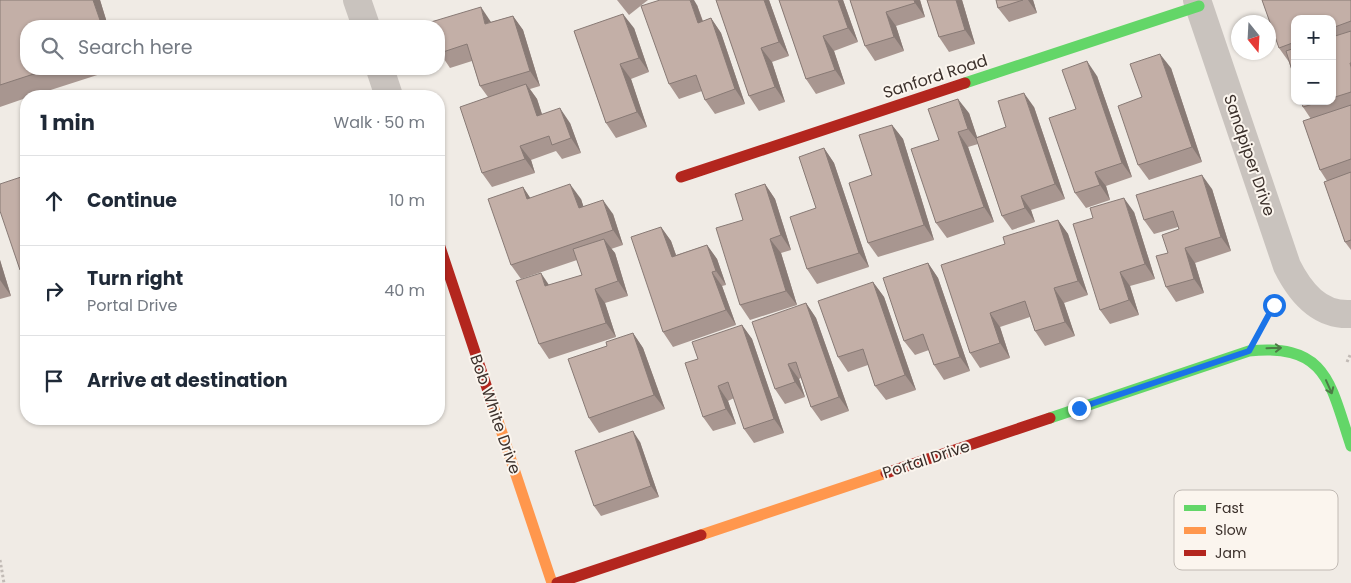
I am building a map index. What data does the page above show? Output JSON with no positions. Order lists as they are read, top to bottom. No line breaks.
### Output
{"streets":{"street":["Sanford Road","Sandpiper Drive","Bob White Drive","Portal Drive"]},"crossings":[["Sanford Road","Sandpiper Drive"]],"legend":["Fast","Slow","Jam"],"north":"bottom","page":{"map_buttons":["+","−"],"search":"Search here","heading":["1 min","Walk · 50 m"],"list":[["Continue","10 m"],["Turn right","Portal Drive","40 m"],"Arrive at destination"]}}
